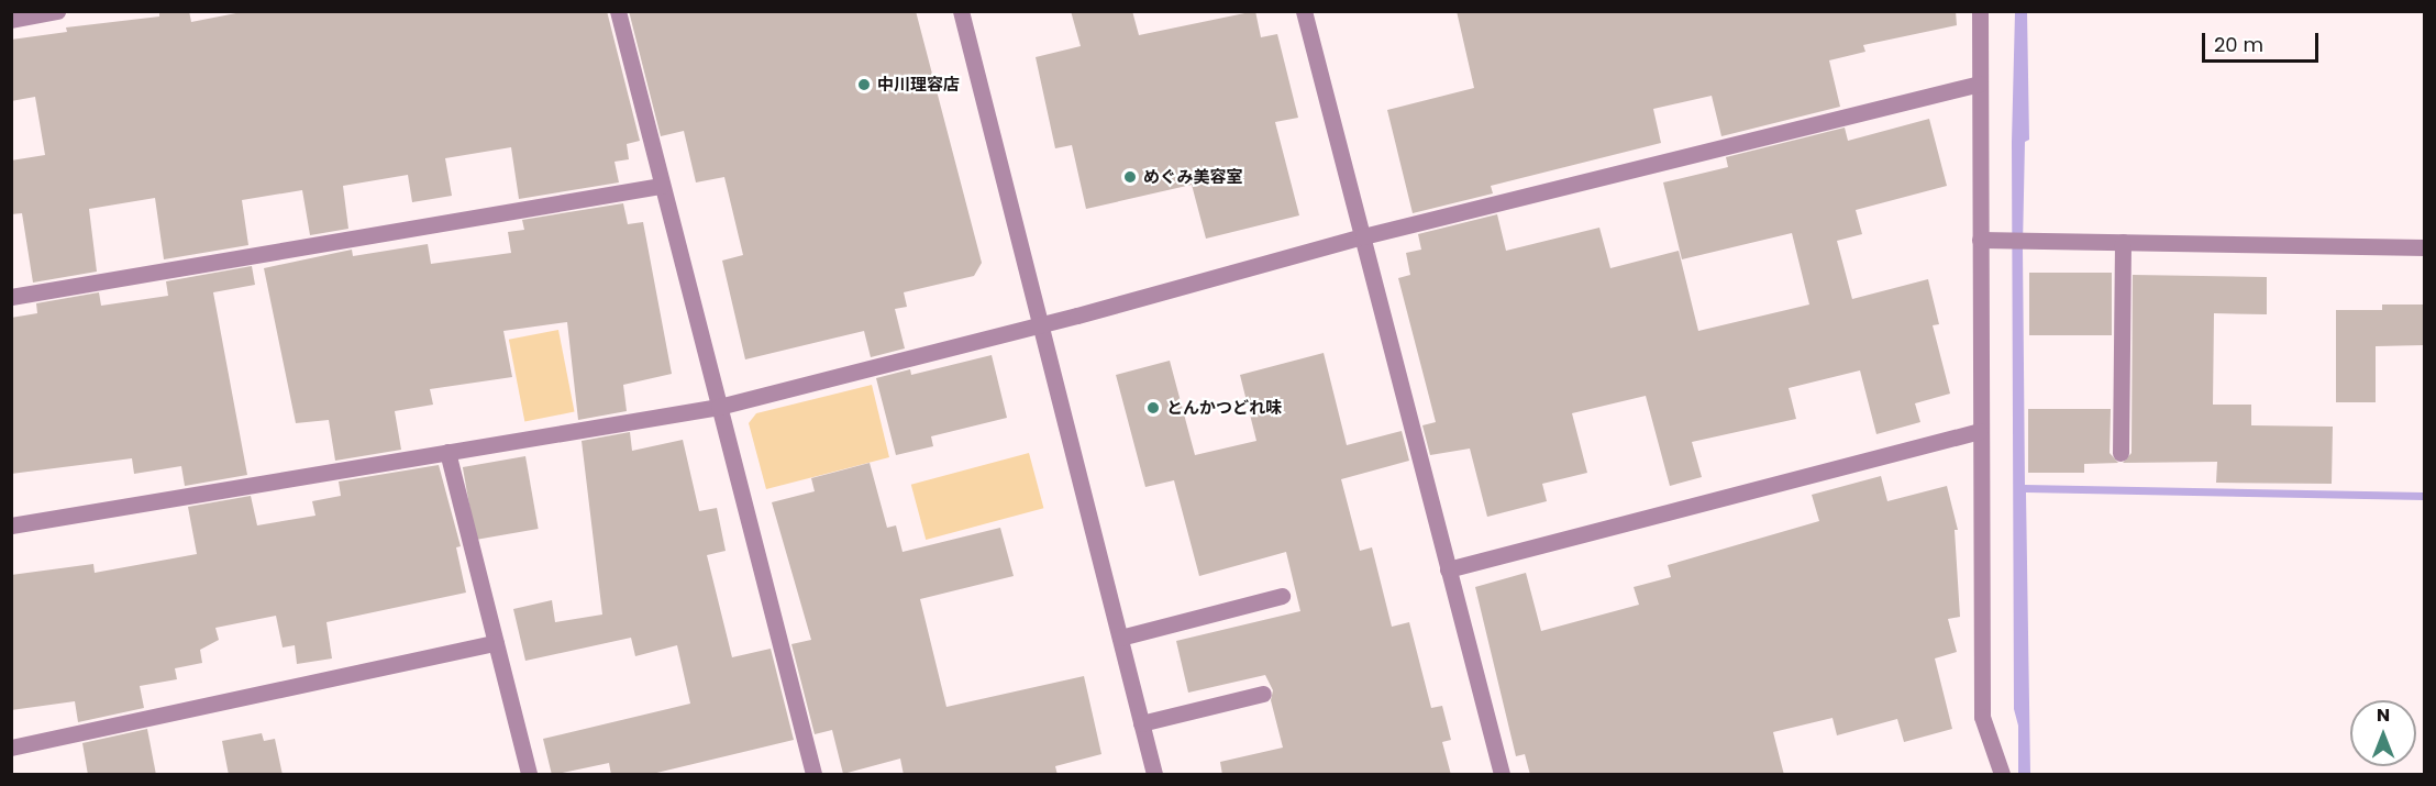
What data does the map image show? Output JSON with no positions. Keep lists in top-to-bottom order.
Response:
{
  "places": ["中川理容店", "めぐみ美容室", "とんかつどれ味"],
  "scale_bar": "20 m",
  "north": "top"
}
